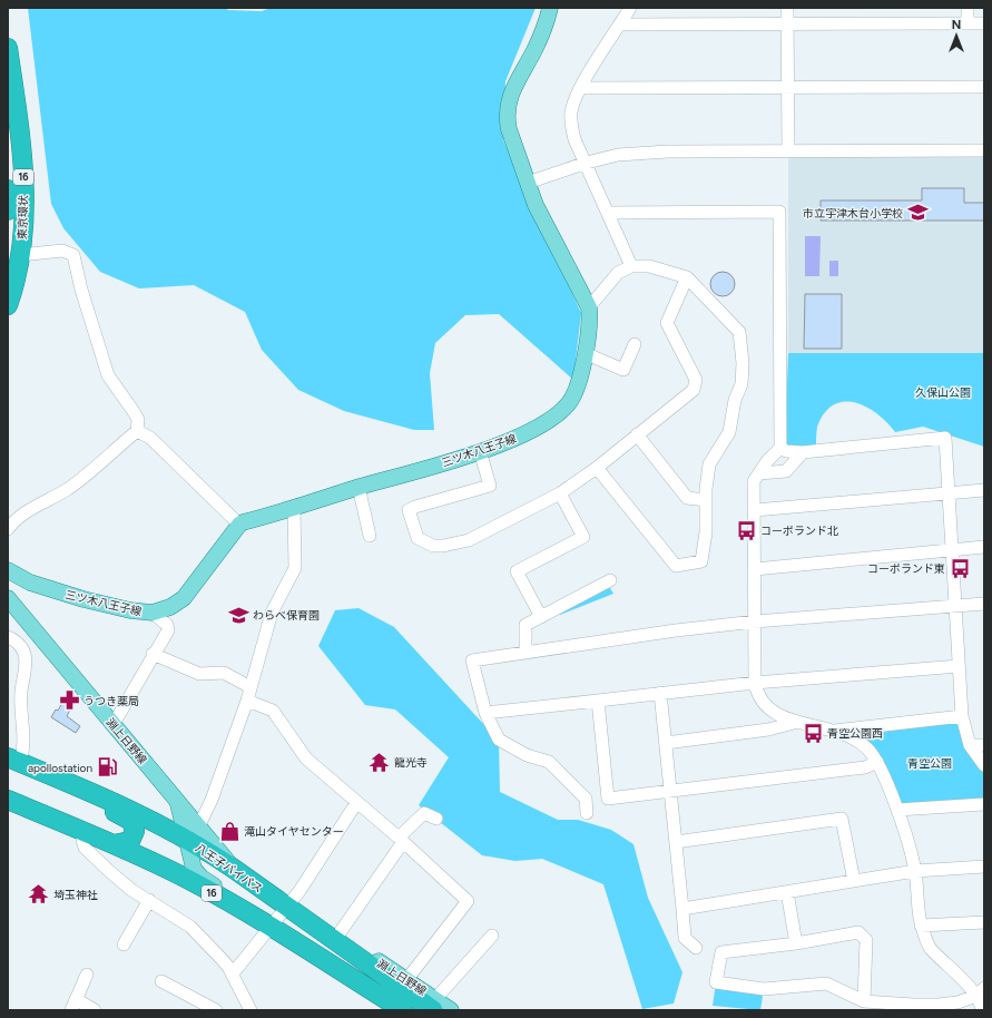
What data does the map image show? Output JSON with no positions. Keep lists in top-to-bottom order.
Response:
{
  "streets": {
    "highway": ["16", "東京環状", "八王子バイパス"],
    "main road": ["三ツ木八王子線", "淵上日野線"]
  },
  "crossings": [
    ["16", "淵上日野線"],
    ["淵上日野線", "八王子バイパス"]
  ],
  "parks": ["久保山公園", "青空公園"],
  "places": {
    "school or university": ["市立宇津木台小学校", "わらべ保育園"],
    "bus stop": ["コーポランド北", "コーポランド東", "青空公園西"],
    "pharmacy": ["うつき薬局"],
    "temple": ["龍光寺", "埼玉神社"],
    "fuel station": ["apollostation"],
    "shop": ["滝山タイヤセンター"]
  },
  "north": "top"
}
